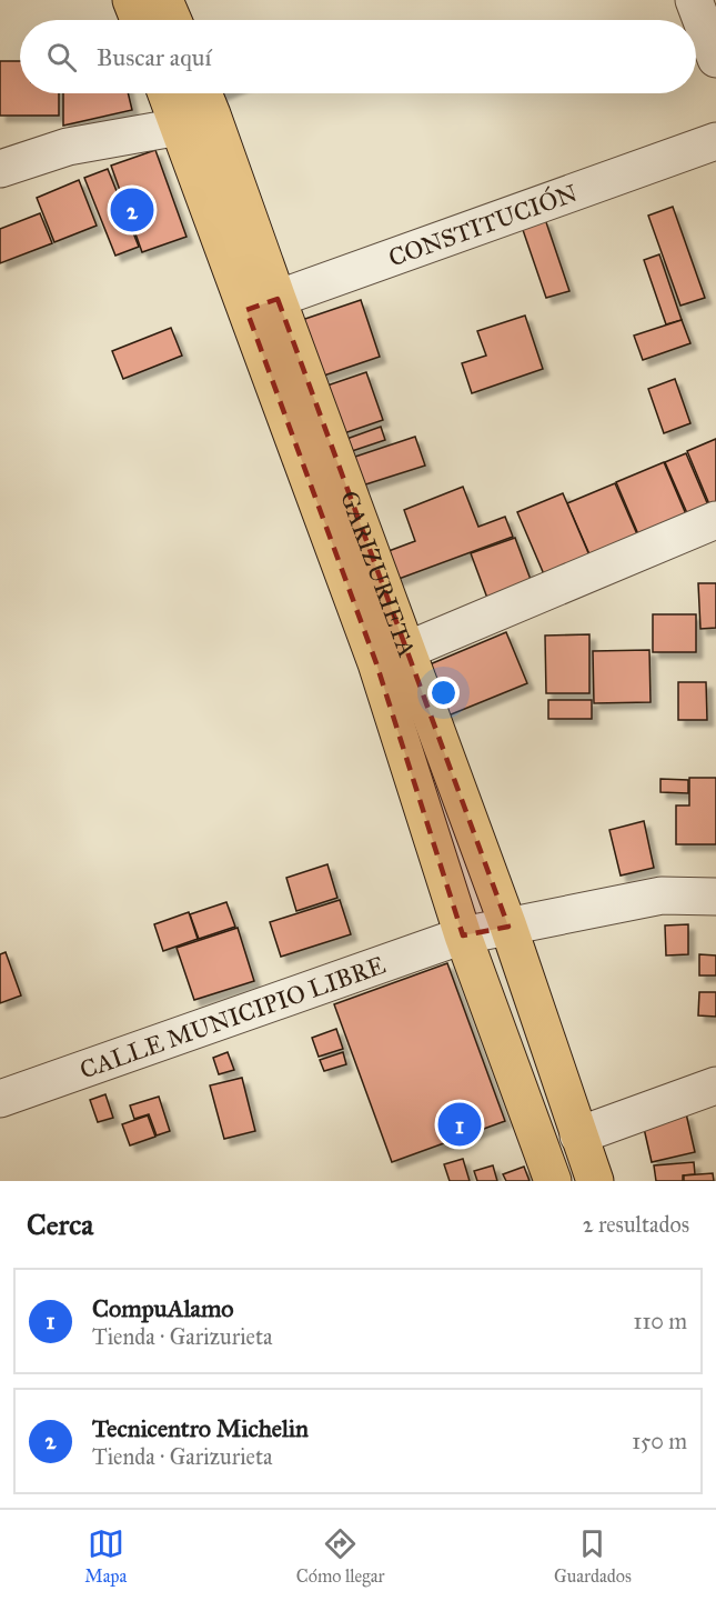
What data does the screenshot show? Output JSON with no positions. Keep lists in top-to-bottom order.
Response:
{
  "streets": {
    "main road": ["GARIZURIETA"],
    "street": ["CONSTITUCIÓN", "CALLE MUNICIPIO LIBRE"]
  },
  "crossings": [
    ["CONSTITUCIÓN", "GARIZURIETA"],
    ["GARIZURIETA", "CALLE MUNICIPIO LIBRE"]
  ],
  "page": {
    "search": "Buscar aquí",
    "pins": ["2", "1"],
    "heading": ["Cerca", "2 resultados"],
    "list": [
      {
        "mark": "1",
        "name": "CompuAlamo",
        "note": "Tienda · Garizurieta",
        "value": "110 m"
      },
      {
        "mark": "2",
        "name": "Tecnicentro Michelin",
        "note": "Tienda · Garizurieta",
        "value": "150 m"
      }
    ],
    "nav": ["Mapa", "Cómo llegar", "Guardados"]
  }
}
